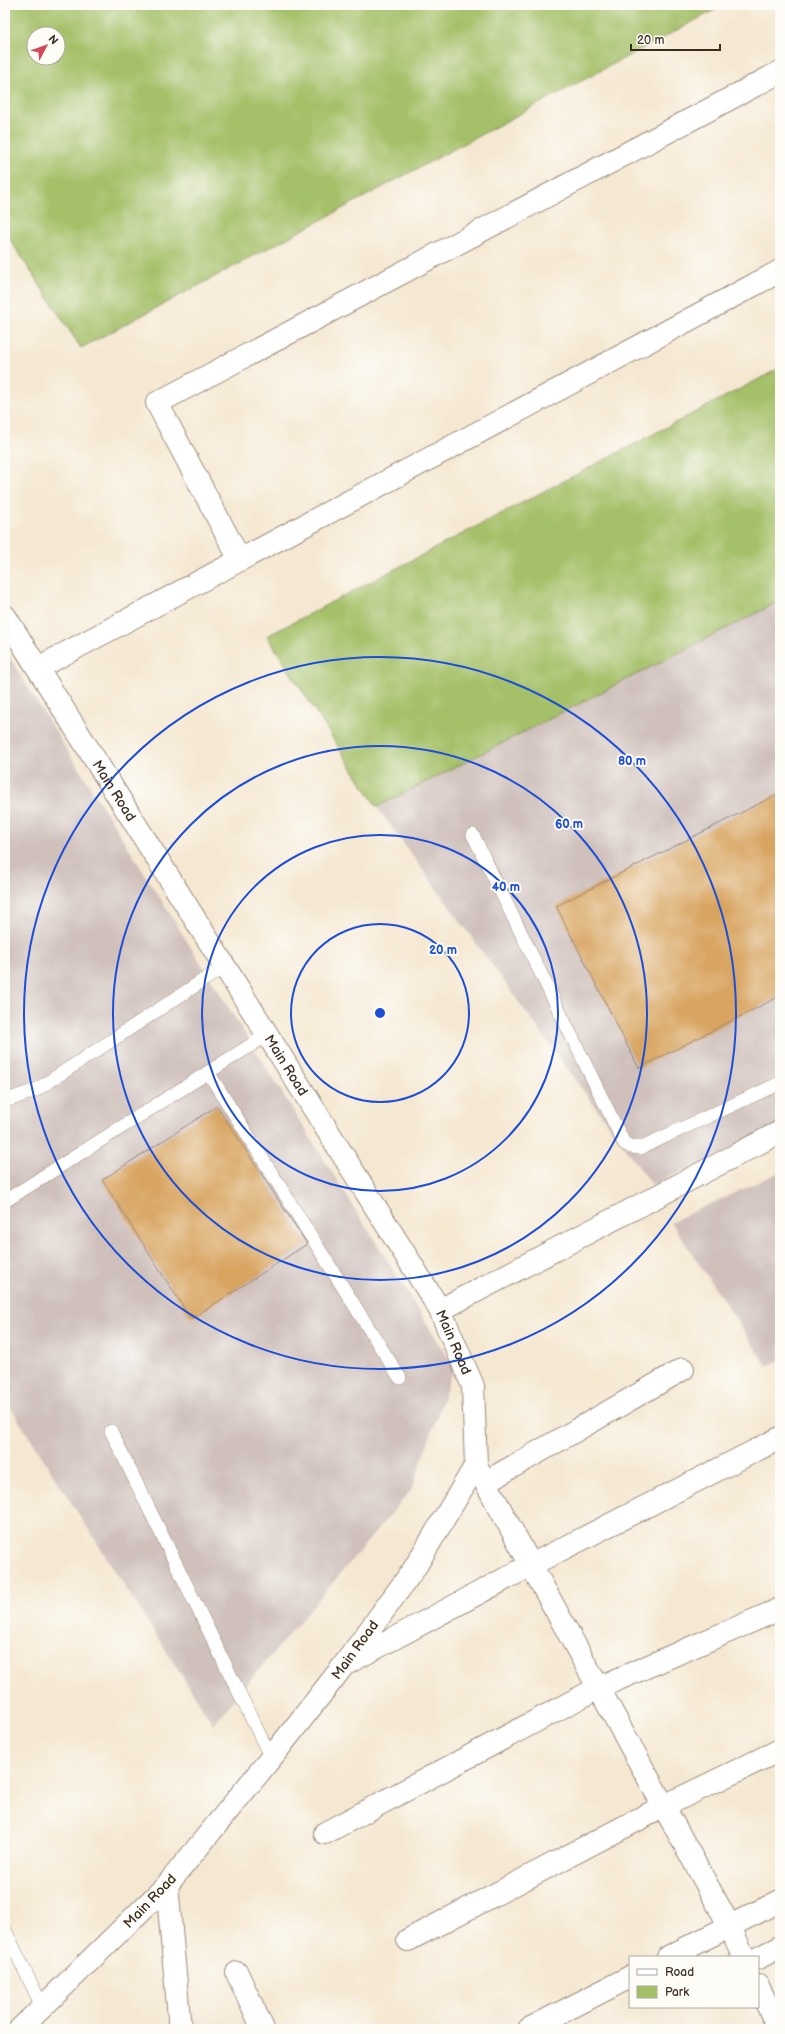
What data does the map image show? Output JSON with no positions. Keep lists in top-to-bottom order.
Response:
{
  "streets": {
    "street": ["Main Road"]
  },
  "legend": ["Road", "Park"],
  "scale_bar": "20 m",
  "north": "top right",
  "rings": [
    "80 m",
    "60 m",
    "40 m",
    "20 m"
  ]
}
